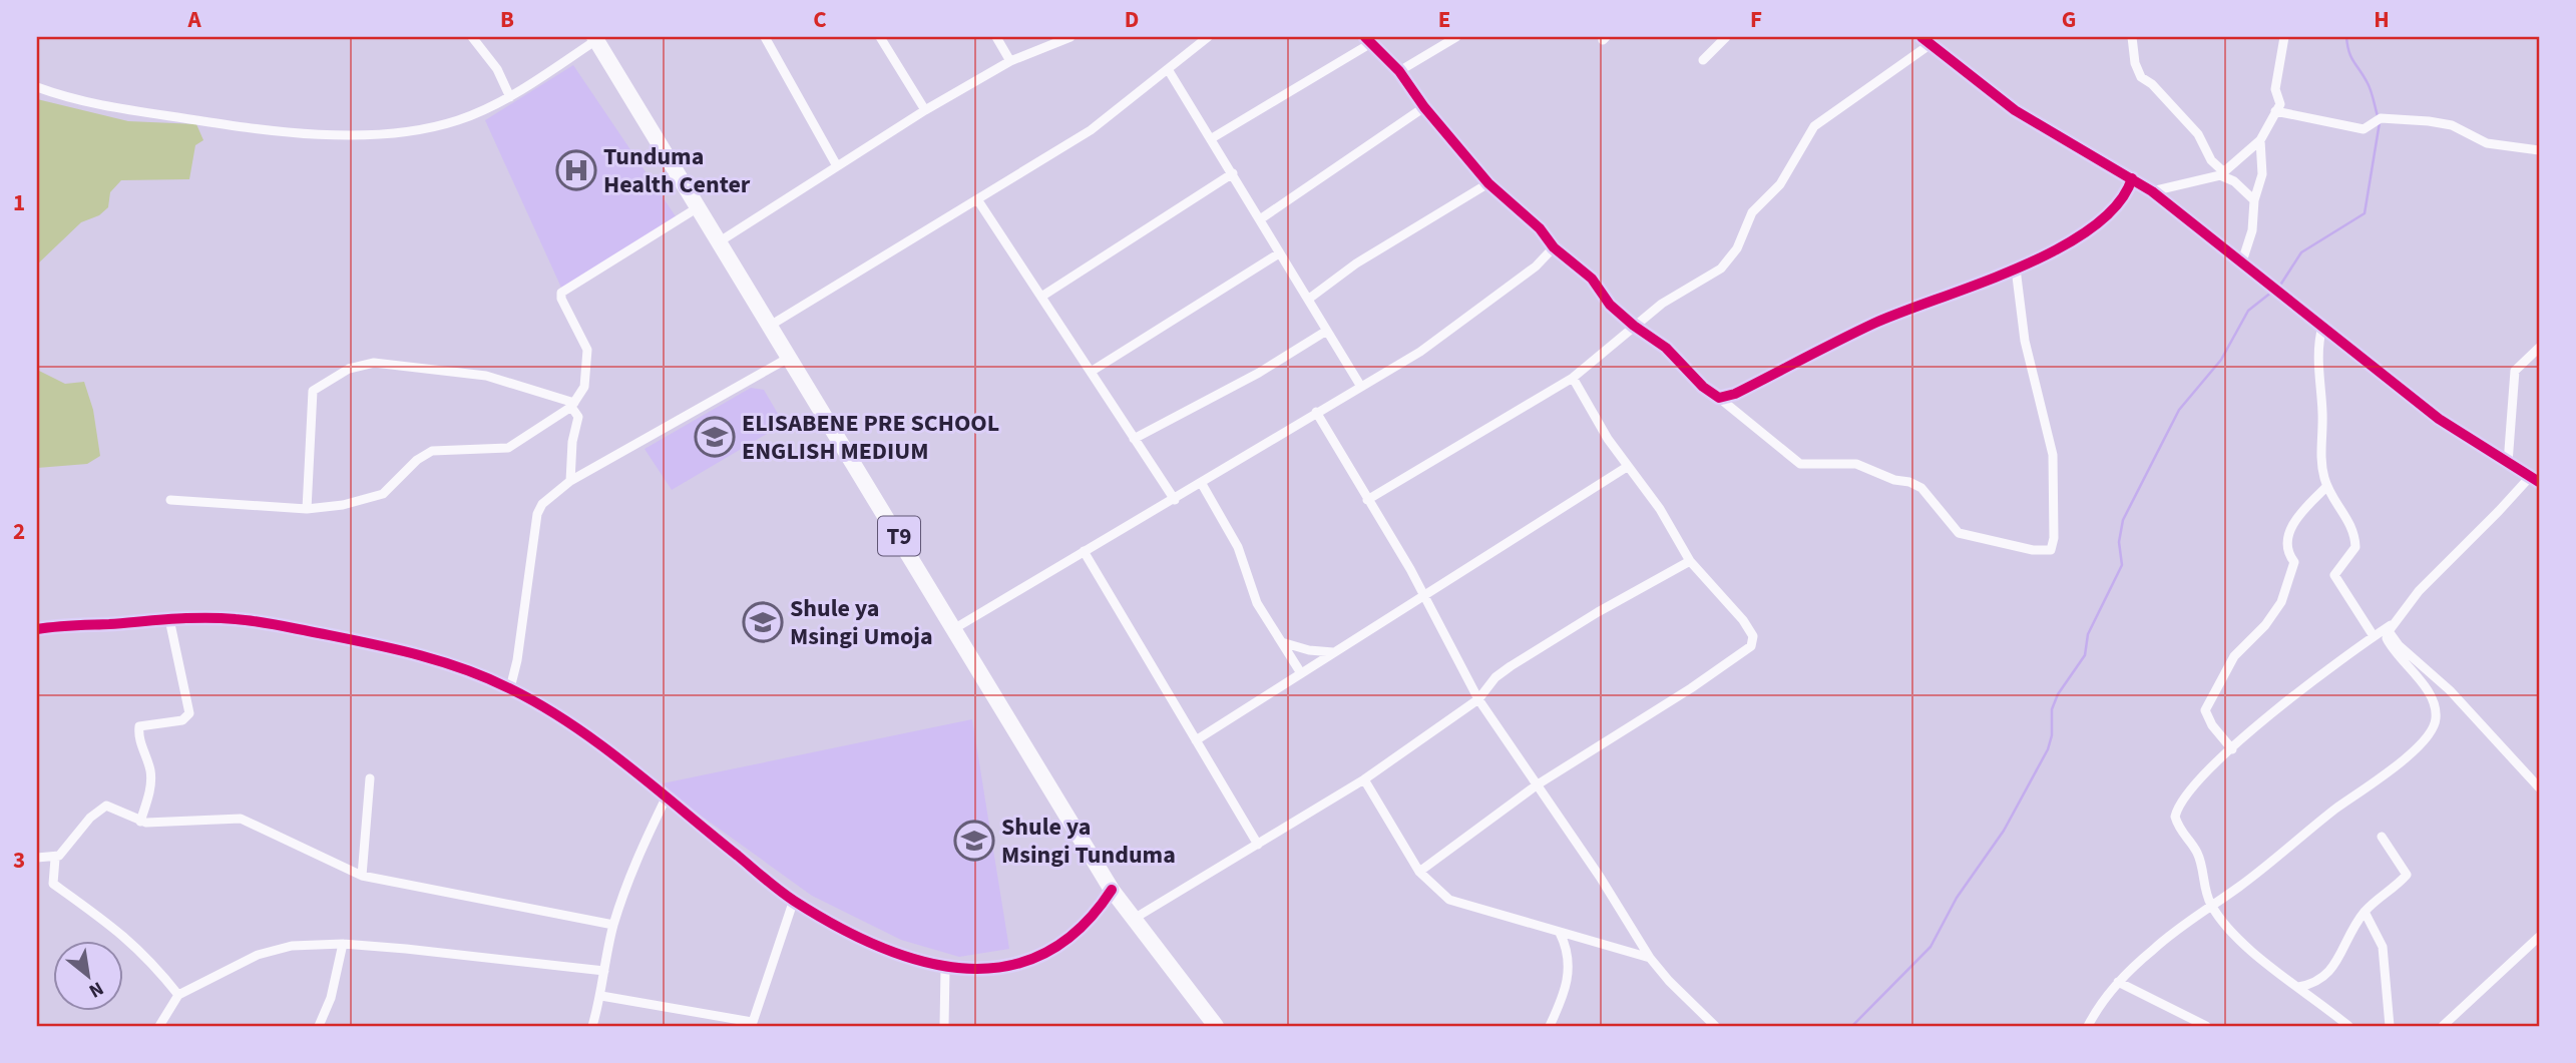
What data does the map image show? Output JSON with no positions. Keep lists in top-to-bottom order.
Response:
{
  "streets": {
    "highway": ["T9"]
  },
  "places": {
    "hospital": ["Tunduma Health Center"],
    "school or university": ["ELISABENE PRE SCHOOL ENGLISH MEDIUM", "Shule ya Msingi Umoja", "Shule ya Msingi Tunduma"]
  },
  "north": "bottom right",
  "grid": {
    "columns": [
      "A",
      "B",
      "C",
      "D",
      "E",
      "F",
      "G",
      "H"
    ],
    "rows": ["1", "2", "3"]
  }
}
